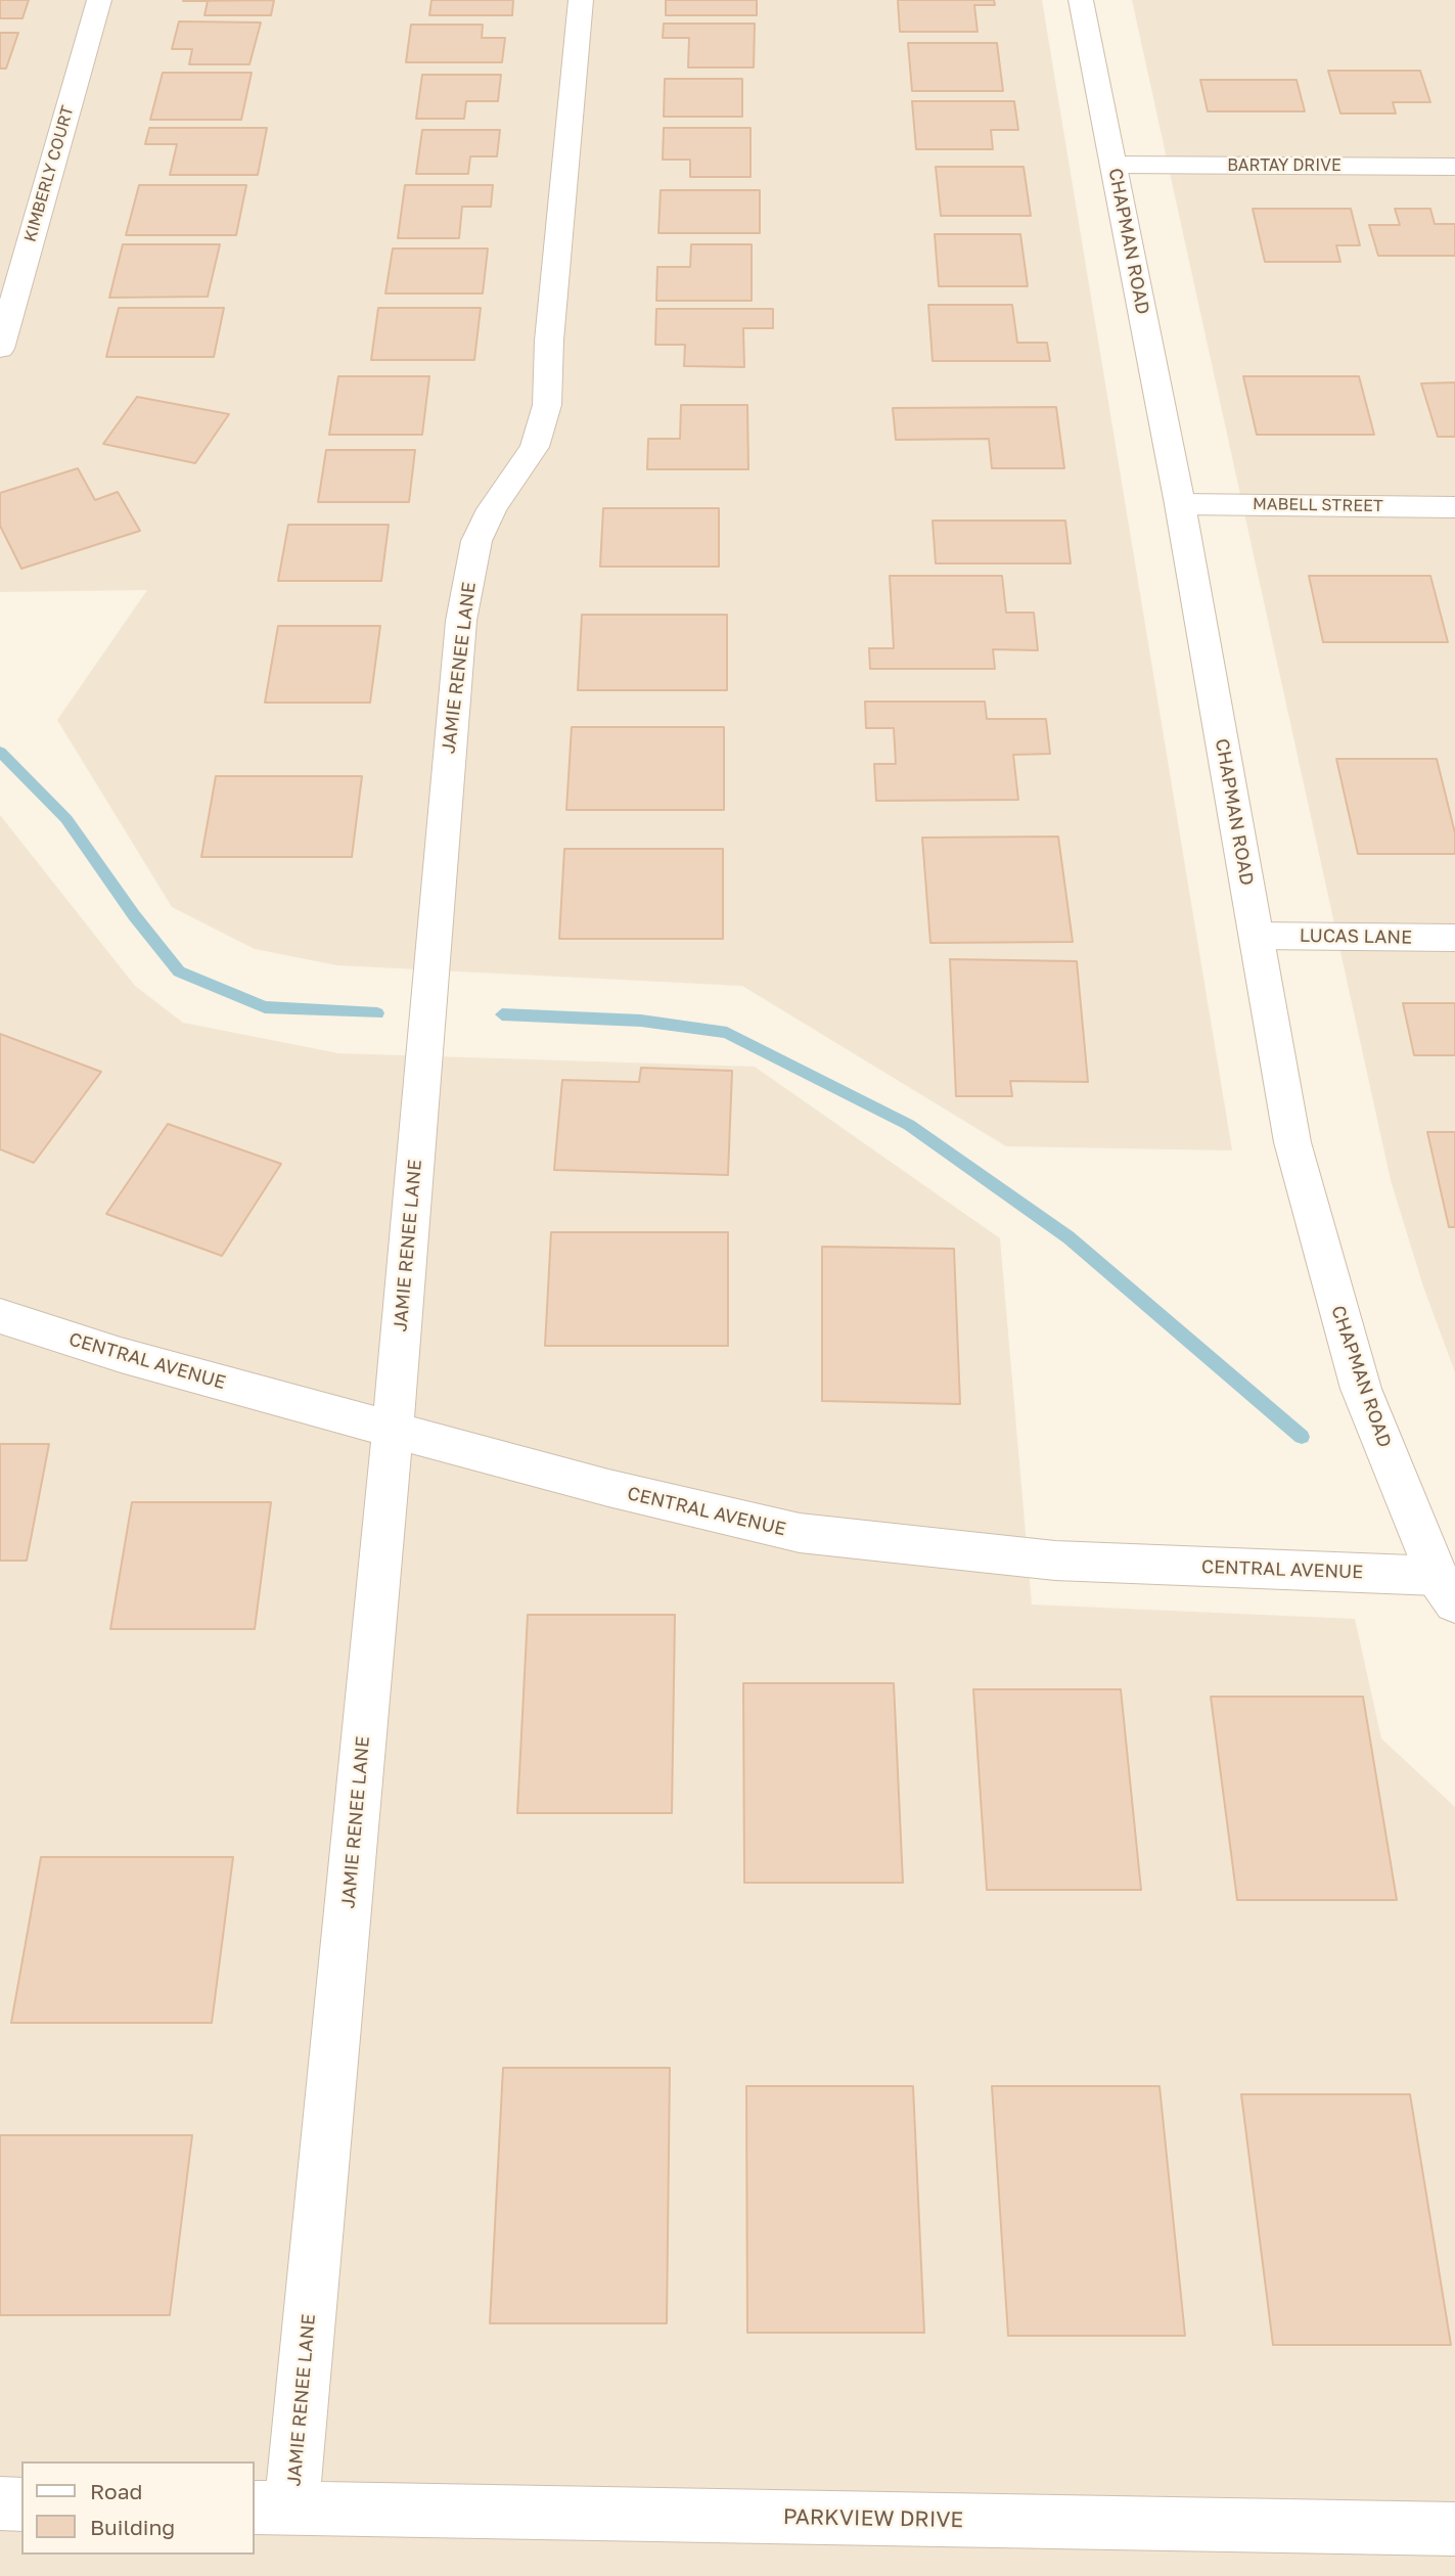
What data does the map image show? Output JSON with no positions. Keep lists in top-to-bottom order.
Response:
{
  "streets": {
    "street": [
      "BARTAY DRIVE",
      "KIMBERLY COURT",
      "CHAPMAN ROAD",
      "MABELL STREET",
      "JAMIE RENEE LANE",
      "LUCAS LANE",
      "CENTRAL AVENUE",
      "PARKVIEW DRIVE"
    ]
  },
  "crossings": [
    ["BARTAY DRIVE", "CHAPMAN ROAD"],
    ["CHAPMAN ROAD", "MABELL STREET"],
    ["CHAPMAN ROAD", "LUCAS LANE"],
    ["CHAPMAN ROAD", "CENTRAL AVENUE"],
    ["JAMIE RENEE LANE", "CENTRAL AVENUE"],
    ["JAMIE RENEE LANE", "PARKVIEW DRIVE"]
  ],
  "legend": ["Road", "Building"]
}
